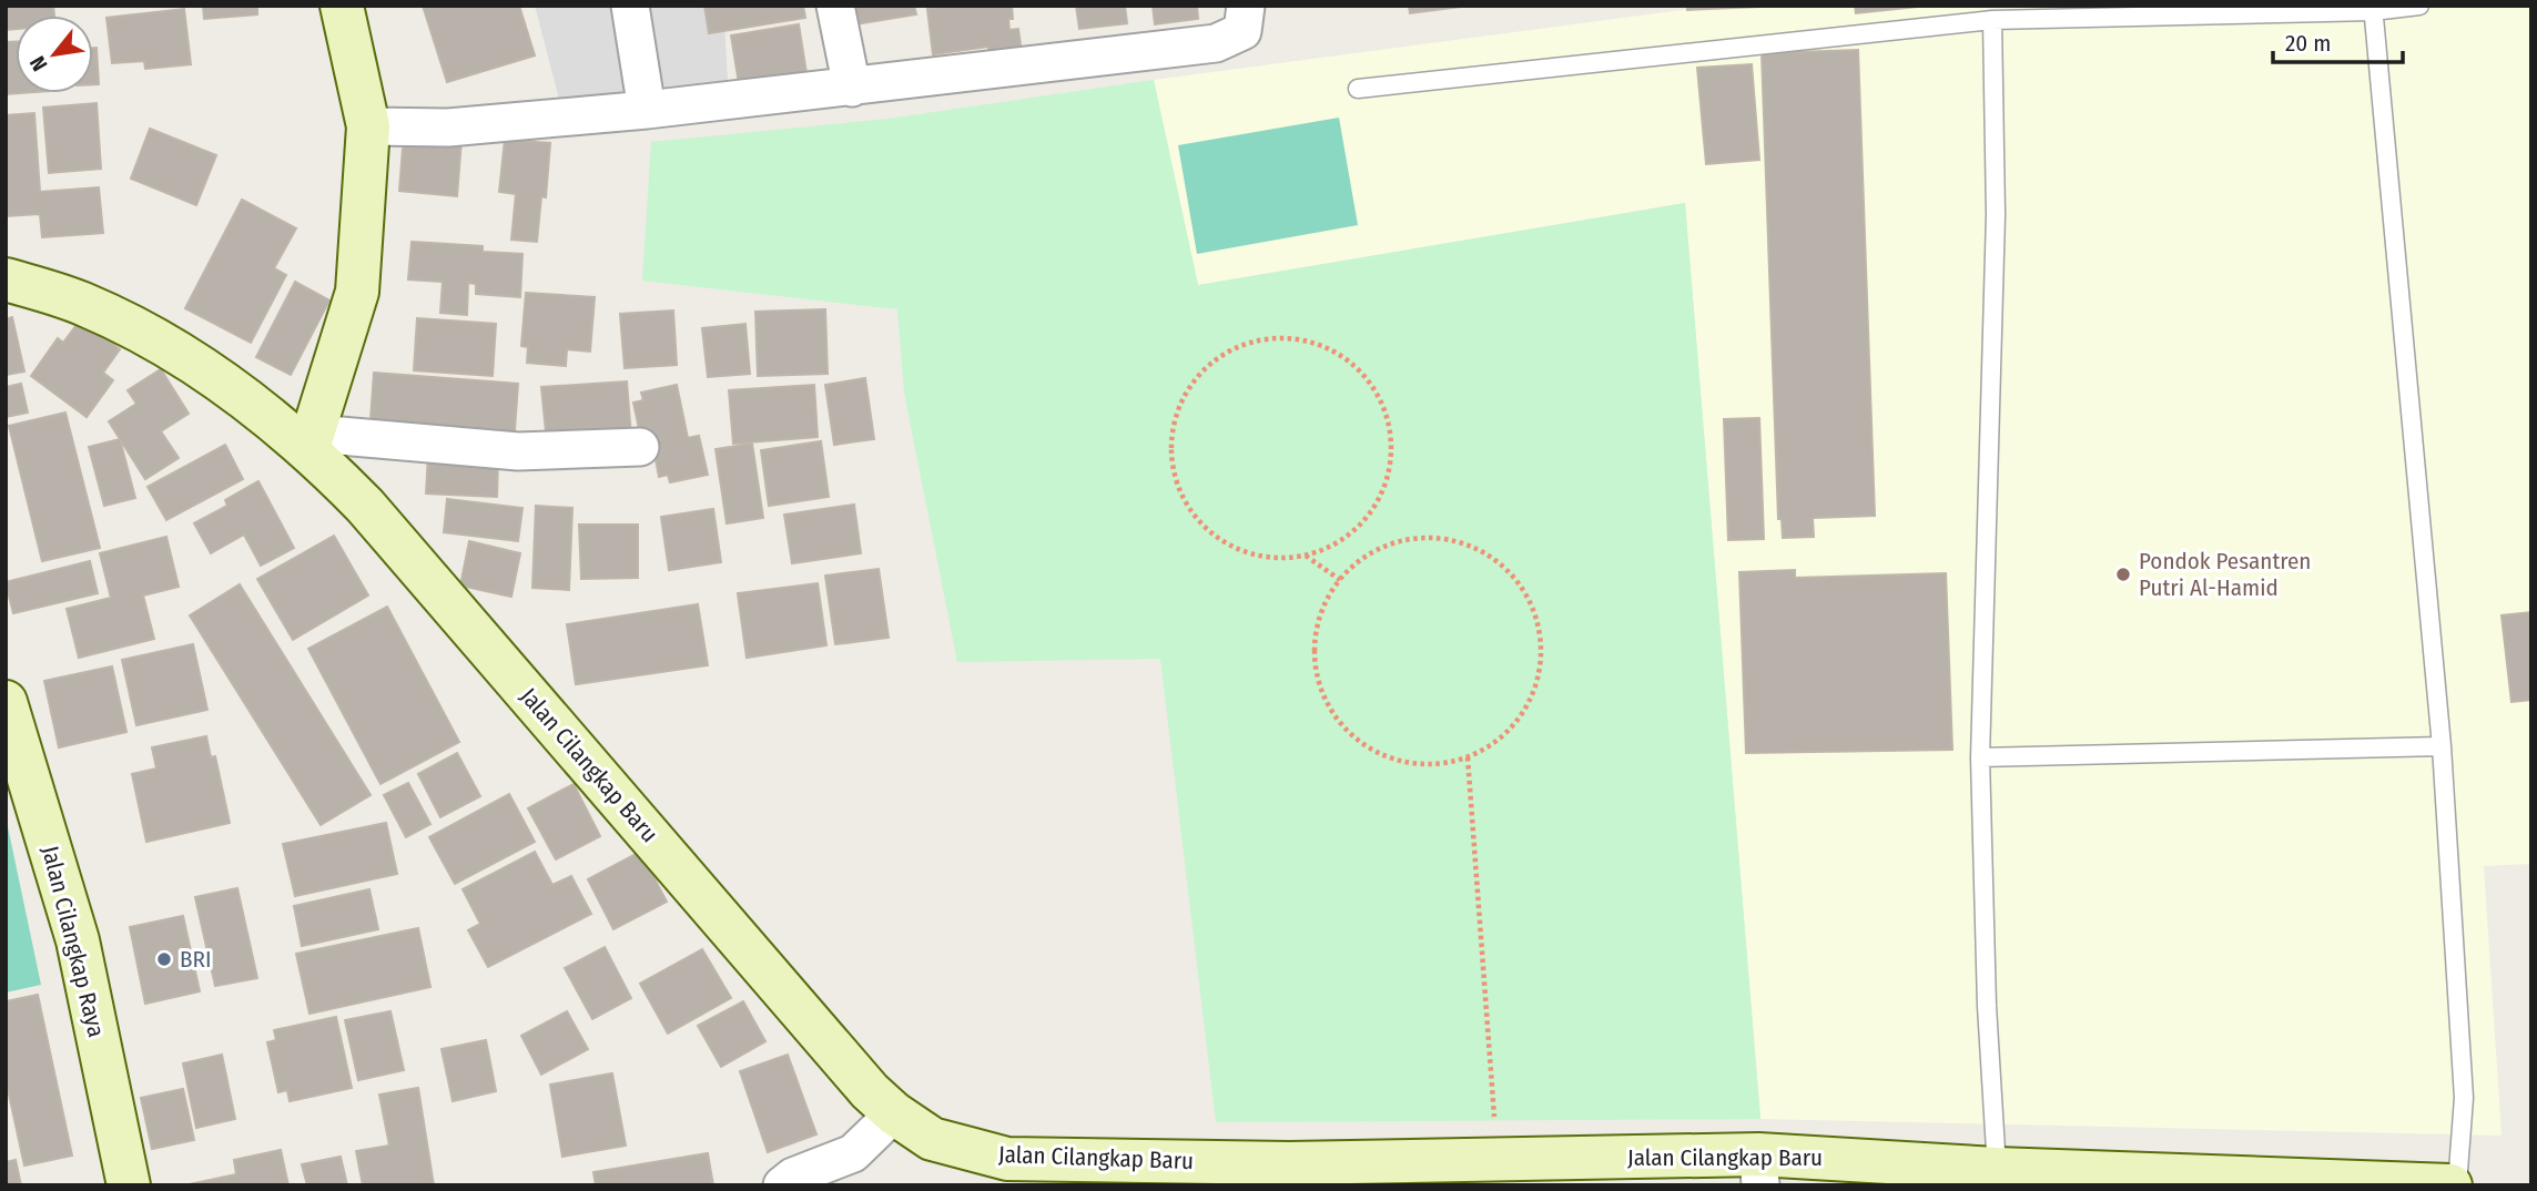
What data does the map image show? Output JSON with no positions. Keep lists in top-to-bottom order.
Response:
{
  "streets": {
    "street": ["Jalan Cilangkap Baru", "Jalan Cilangkap Raya"]
  },
  "places": ["Pondok Pesantren Putri Al-Hamid", "BRI"],
  "scale_bar": "20 m",
  "north": "bottom left"
}
